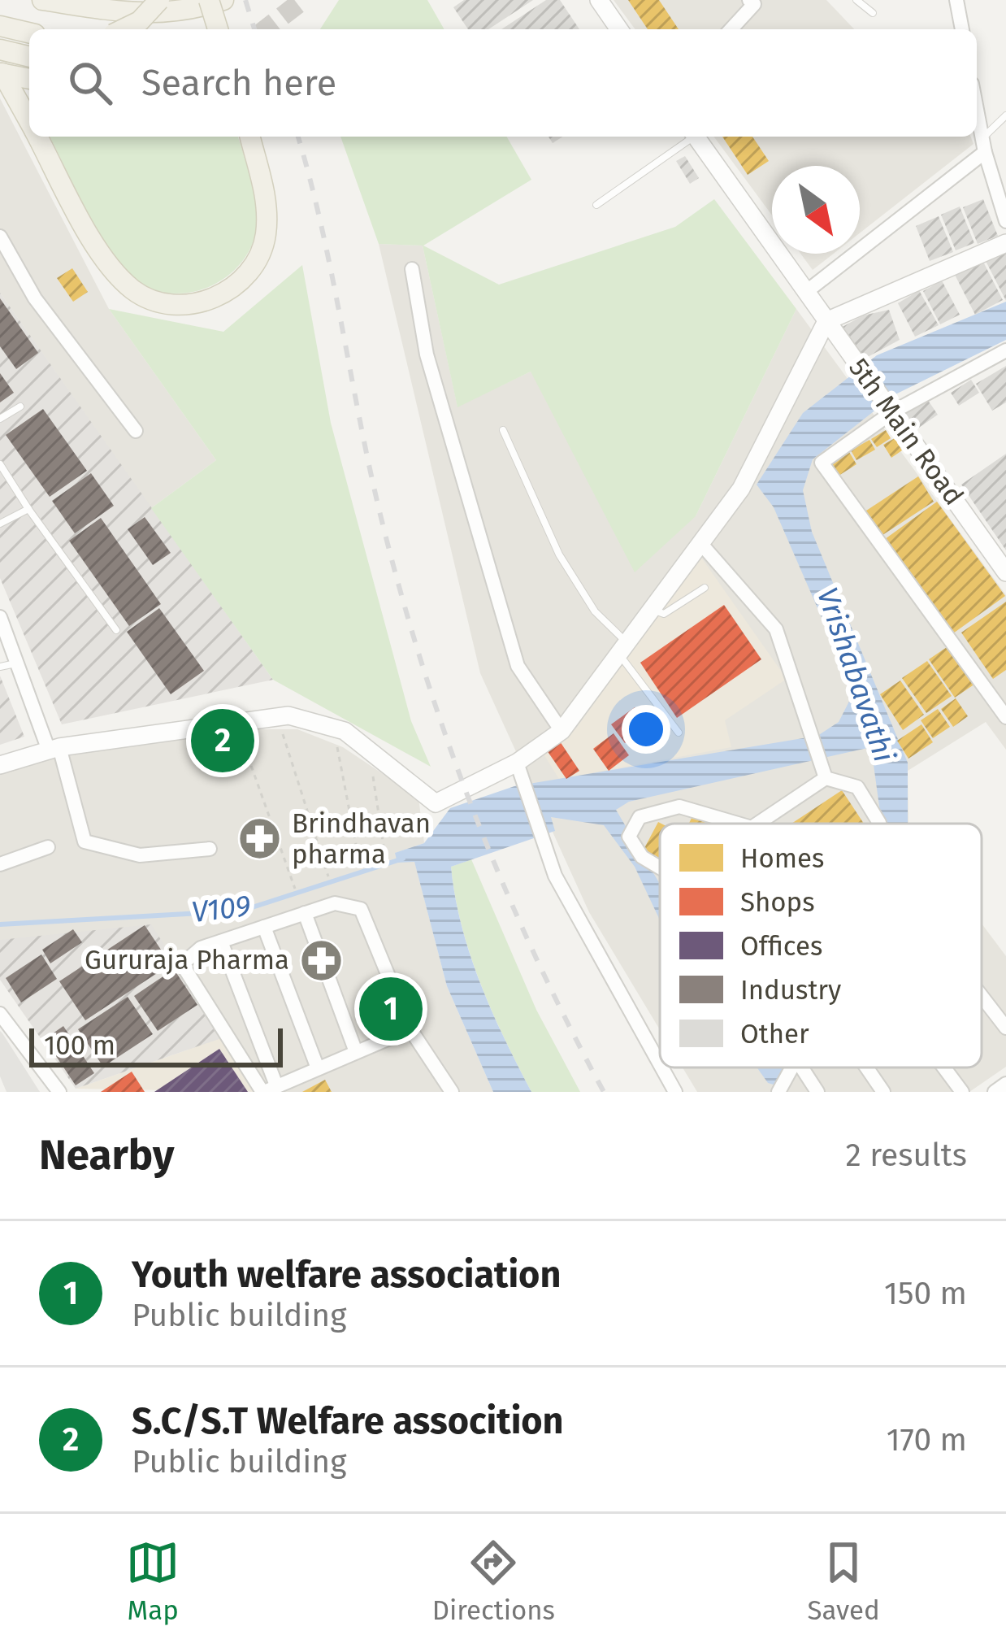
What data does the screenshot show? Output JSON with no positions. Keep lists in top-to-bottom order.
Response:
{
  "streets": {
    "street": ["5th Main Road"]
  },
  "water": ["Vrishabavathi", "V109"],
  "places": {
    "pharmacy": ["Brindhavan pharma", "Gururaja Pharma"]
  },
  "legend": [
    "Homes",
    "Shops",
    "Offices",
    "Industry",
    "Other"
  ],
  "scale_bar": "100 m",
  "north": "bottom right",
  "page": {
    "search": "Search here",
    "pins": ["2", "1"],
    "scale": "100 m",
    "heading": ["Nearby", "2 results"],
    "list": [
      {
        "mark": "1",
        "name": "Youth welfare association",
        "note": "Public building",
        "value": "150 m"
      },
      {
        "mark": "2",
        "name": "S.C/S.T Welfare assocition",
        "note": "Public building",
        "value": "170 m"
      }
    ],
    "nav": ["Map", "Directions", "Saved"]
  }
}
